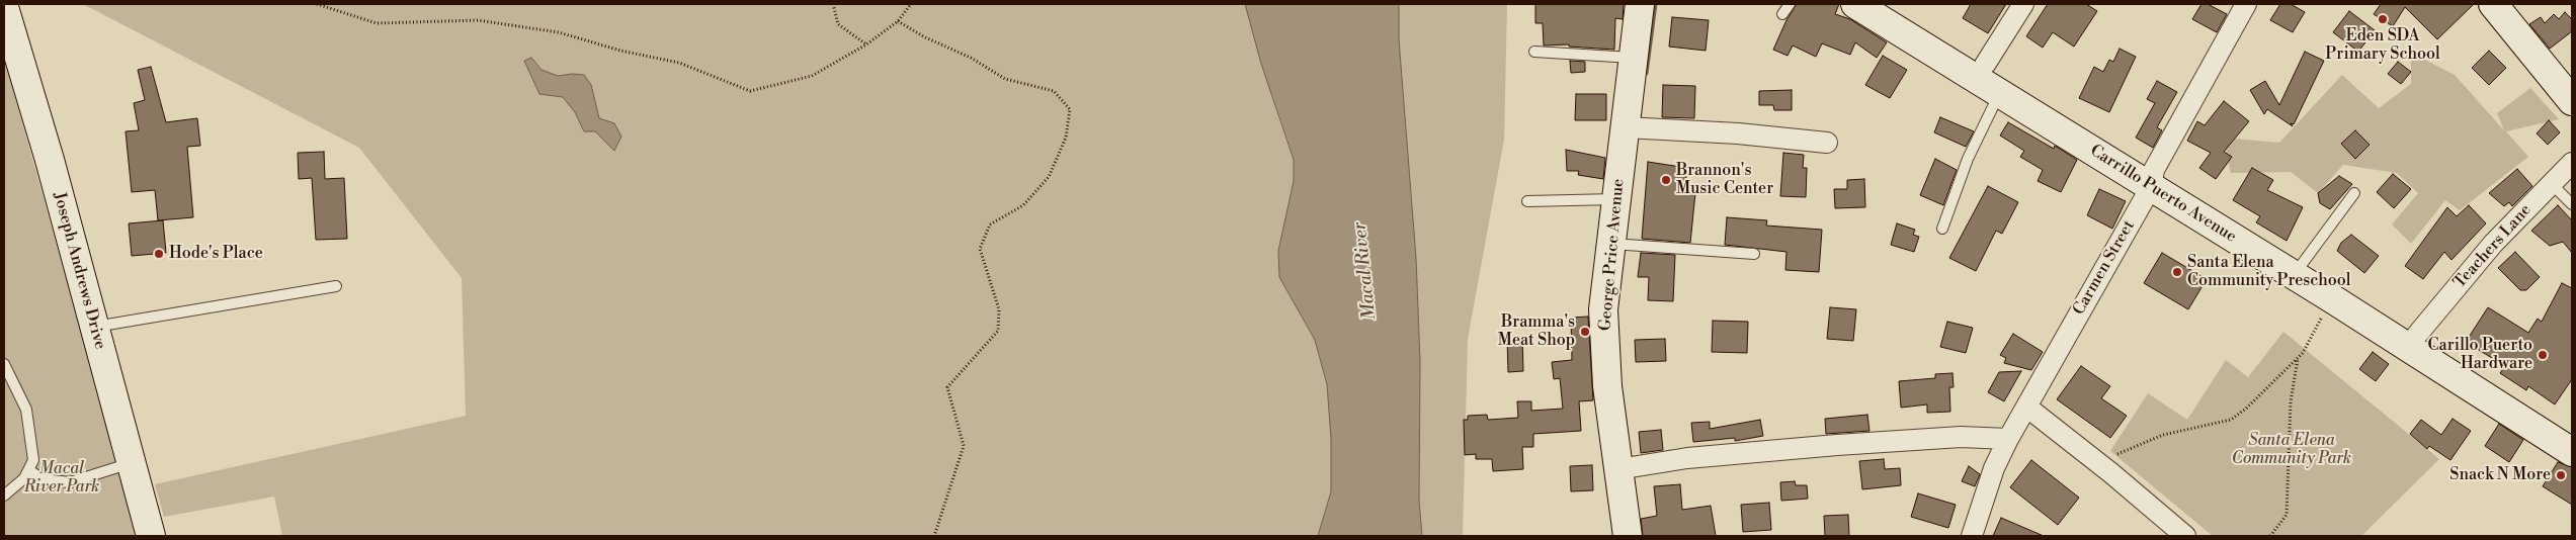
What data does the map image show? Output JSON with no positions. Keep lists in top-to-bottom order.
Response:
{
  "streets": {
    "main road": ["Carrillo Puerto Avenue", "George Price Avenue", "Joseph Andrews Drive"],
    "street": ["Teachers Lane", "Carmen Street"]
  },
  "crossings": [
    ["Carrillo Puerto Avenue", "Teachers Lane"],
    ["Carrillo Puerto Avenue", "Carmen Street"]
  ],
  "water": ["Macal River"],
  "parks": ["Santa Elena Community Park", "Macal River Park"],
  "places": [
    "Eden SDA Primary School",
    "Brannon's Music Center",
    "Hode's Place",
    "Santa Elena Community Preschool",
    "Bramma's Meat Shop",
    "Carillo Puerto Hardware",
    "Snack N More"
  ]
}
